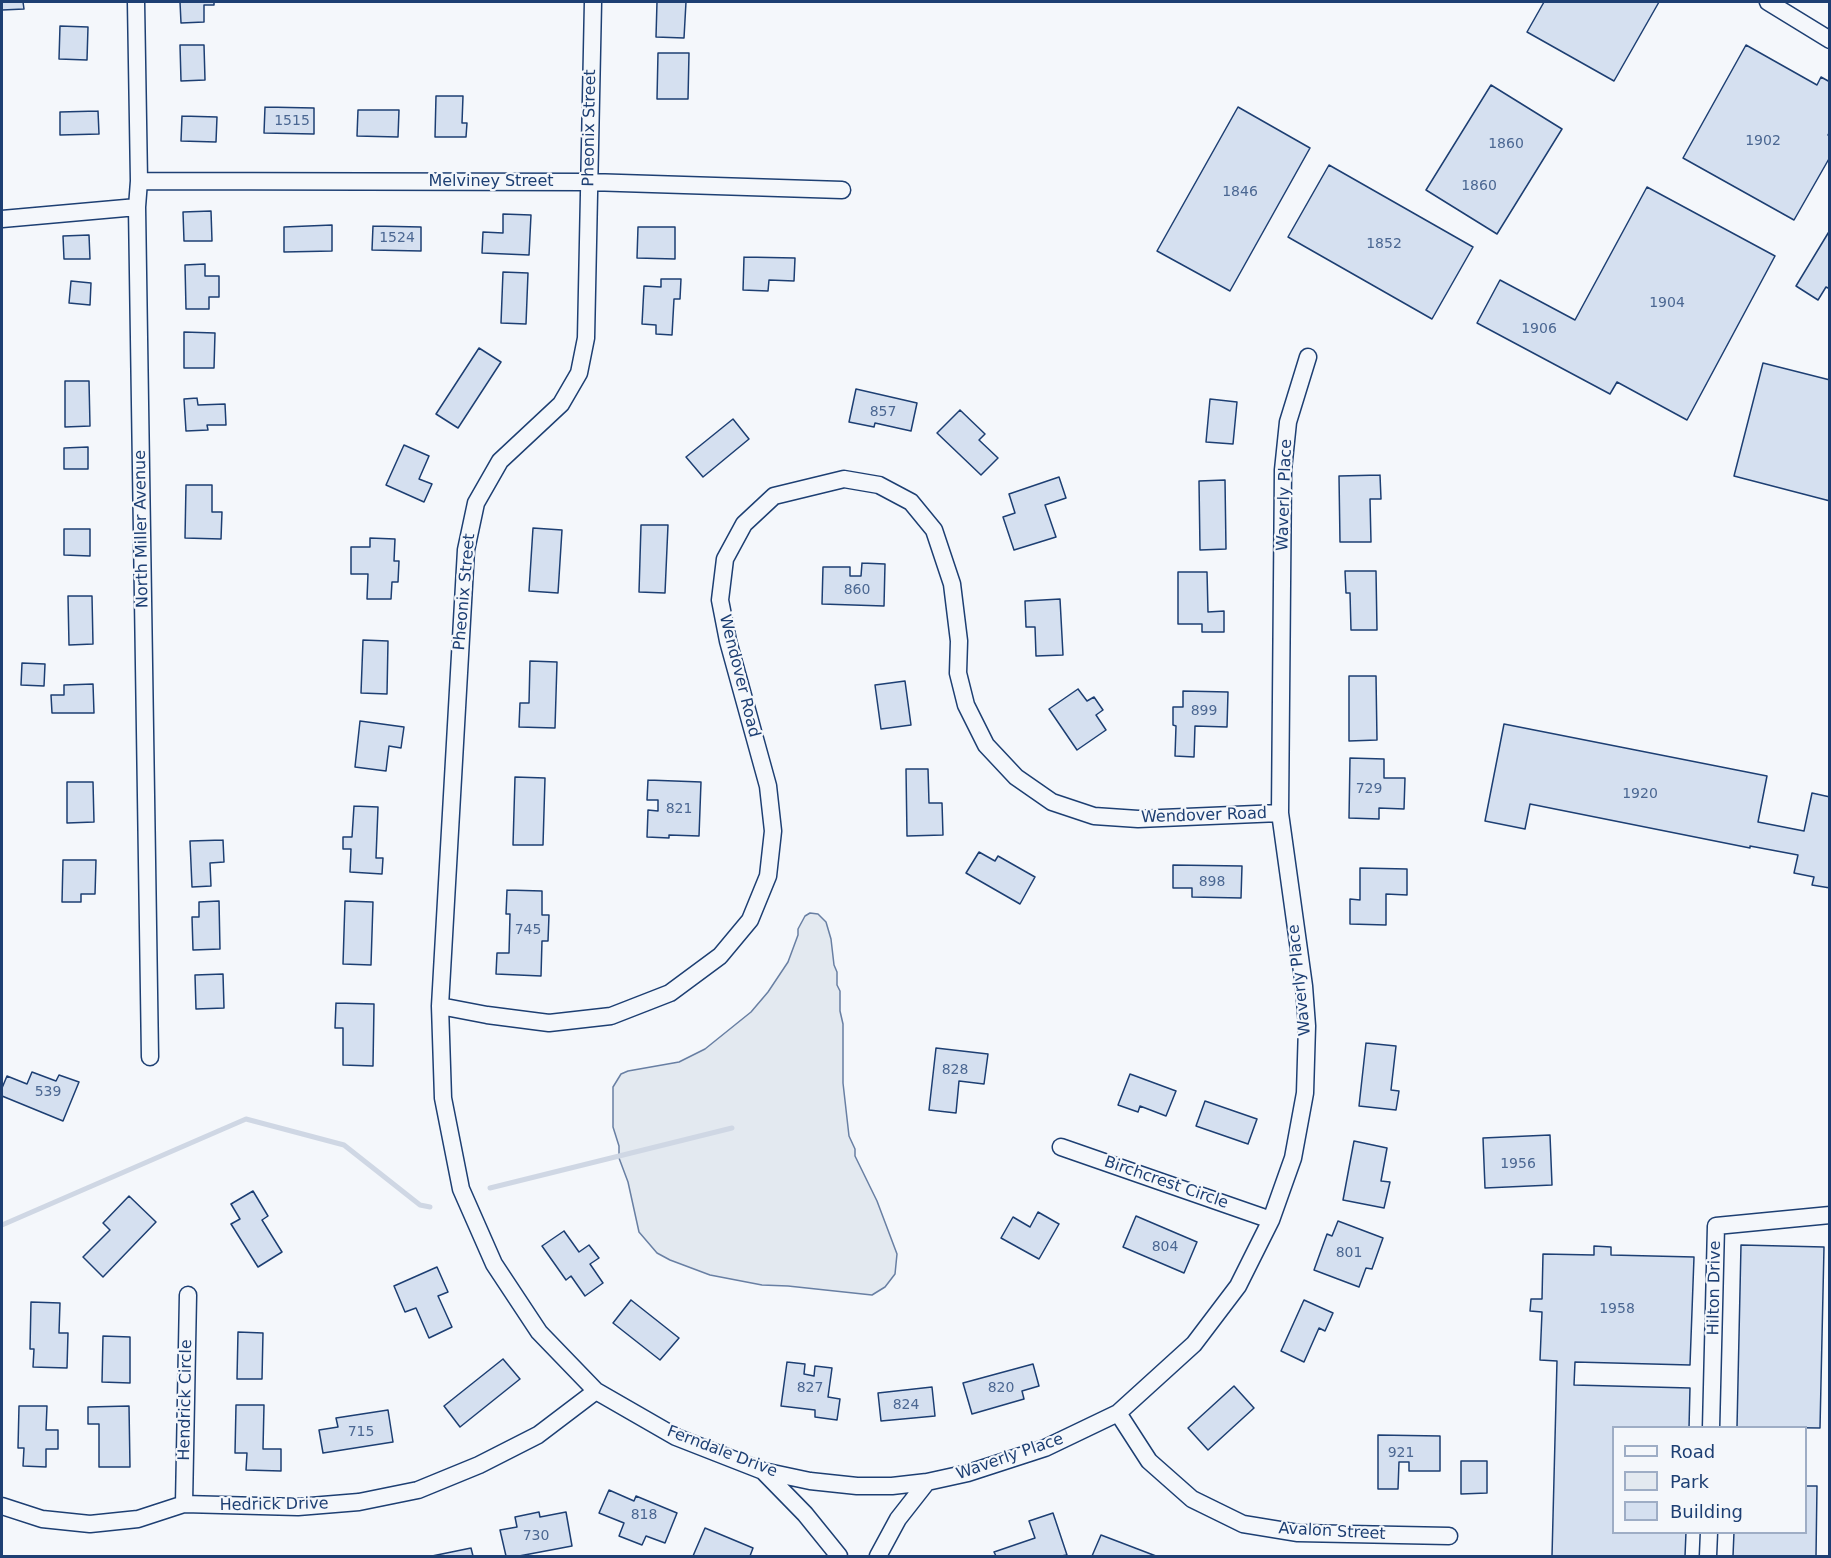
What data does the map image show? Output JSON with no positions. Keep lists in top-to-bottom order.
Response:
{
  "streets": {
    "street": [
      "Pheonix Street",
      "Melviney Street",
      "Waverly Place",
      "North Miller Avenue",
      "Wendover Road",
      "Birchcrest Circle",
      "Hilton Drive",
      "Hendrick Circle",
      "Ferndale Drive",
      "Hedrick Drive",
      "Avalon Street"
    ]
  },
  "crossings": [
    ["Pheonix Street", "Melviney Street"],
    ["Pheonix Street", "Wendover Road"],
    ["Pheonix Street", "Ferndale Drive"],
    ["Melviney Street", "North Miller Avenue"],
    ["Waverly Place", "Wendover Road"],
    ["Waverly Place", "Birchcrest Circle"],
    ["Waverly Place", "Ferndale Drive"],
    ["Waverly Place", "Avalon Street"],
    ["Wendover Road", "Ferndale Drive"],
    ["Hendrick Circle", "Hedrick Drive"],
    ["Ferndale Drive", "Hedrick Drive"]
  ],
  "house_numbers": [
    "1515",
    "1902",
    "1860",
    "1860",
    "1846",
    "1524",
    "1852",
    "1904",
    "1906",
    "857",
    "860",
    "899",
    "729",
    "1920",
    "821",
    "898",
    "745",
    "828",
    "539",
    "1956",
    "804",
    "801",
    "1958",
    "827",
    "820",
    "824",
    "715",
    "921",
    "818",
    "730"
  ],
  "legend": ["Road", "Park", "Building"]
}
